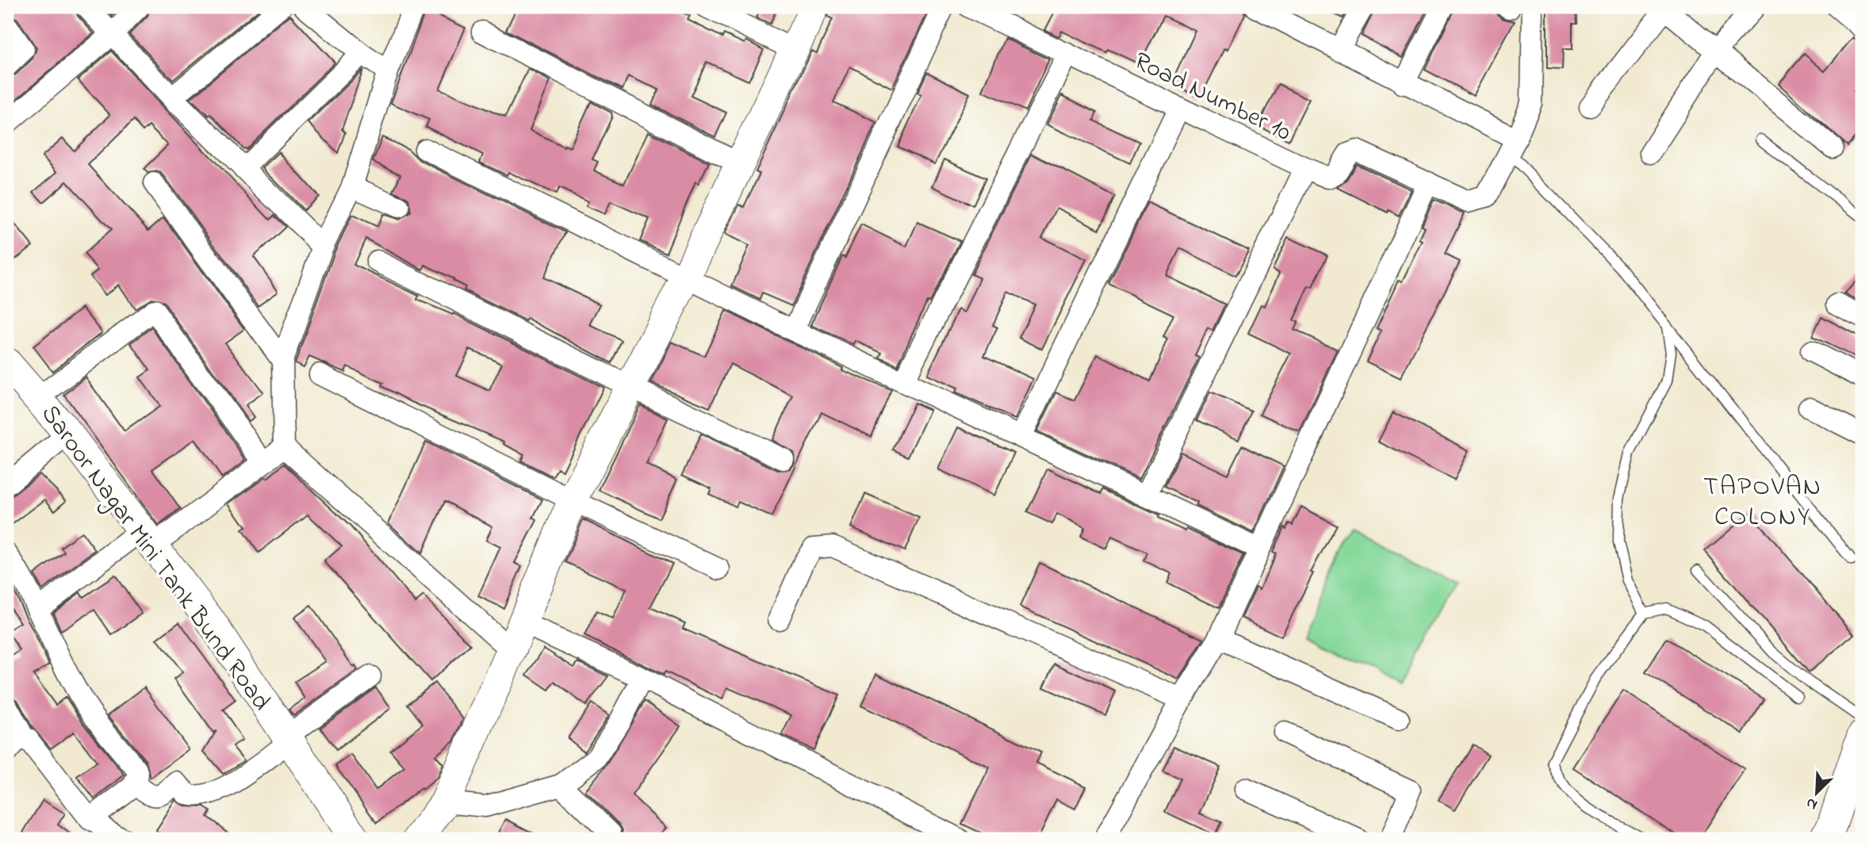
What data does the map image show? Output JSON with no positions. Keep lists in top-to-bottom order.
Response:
{
  "streets": {
    "street": ["Road Number 10", "Saroor Nagar Mini Tank Bund Road"]
  },
  "districts": ["TAPOVAN COLONY"],
  "north": "bottom left"
}
